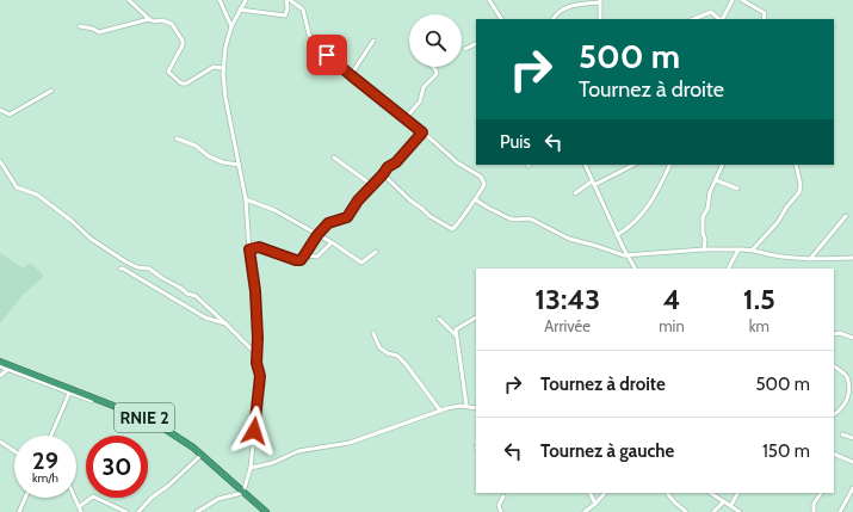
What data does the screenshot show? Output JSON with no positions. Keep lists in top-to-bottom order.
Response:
{
  "streets": {
    "highway": ["RNIE 2"]
  },
  "page": {
    "turn": ["500 m", "Tournez à droite"],
    "then": "Puis",
    "eta": [
      "13:43",
      "Arrivée",
      "4",
      "min",
      "1.5",
      "km"
    ],
    "list": [
      {
        "name": "Tournez à droite",
        "value": "500 m"
      },
      {
        "name": "Tournez à gauche",
        "value": "150 m"
      }
    ],
    "speed": "29 km/h",
    "limit": "30"
  }
}
